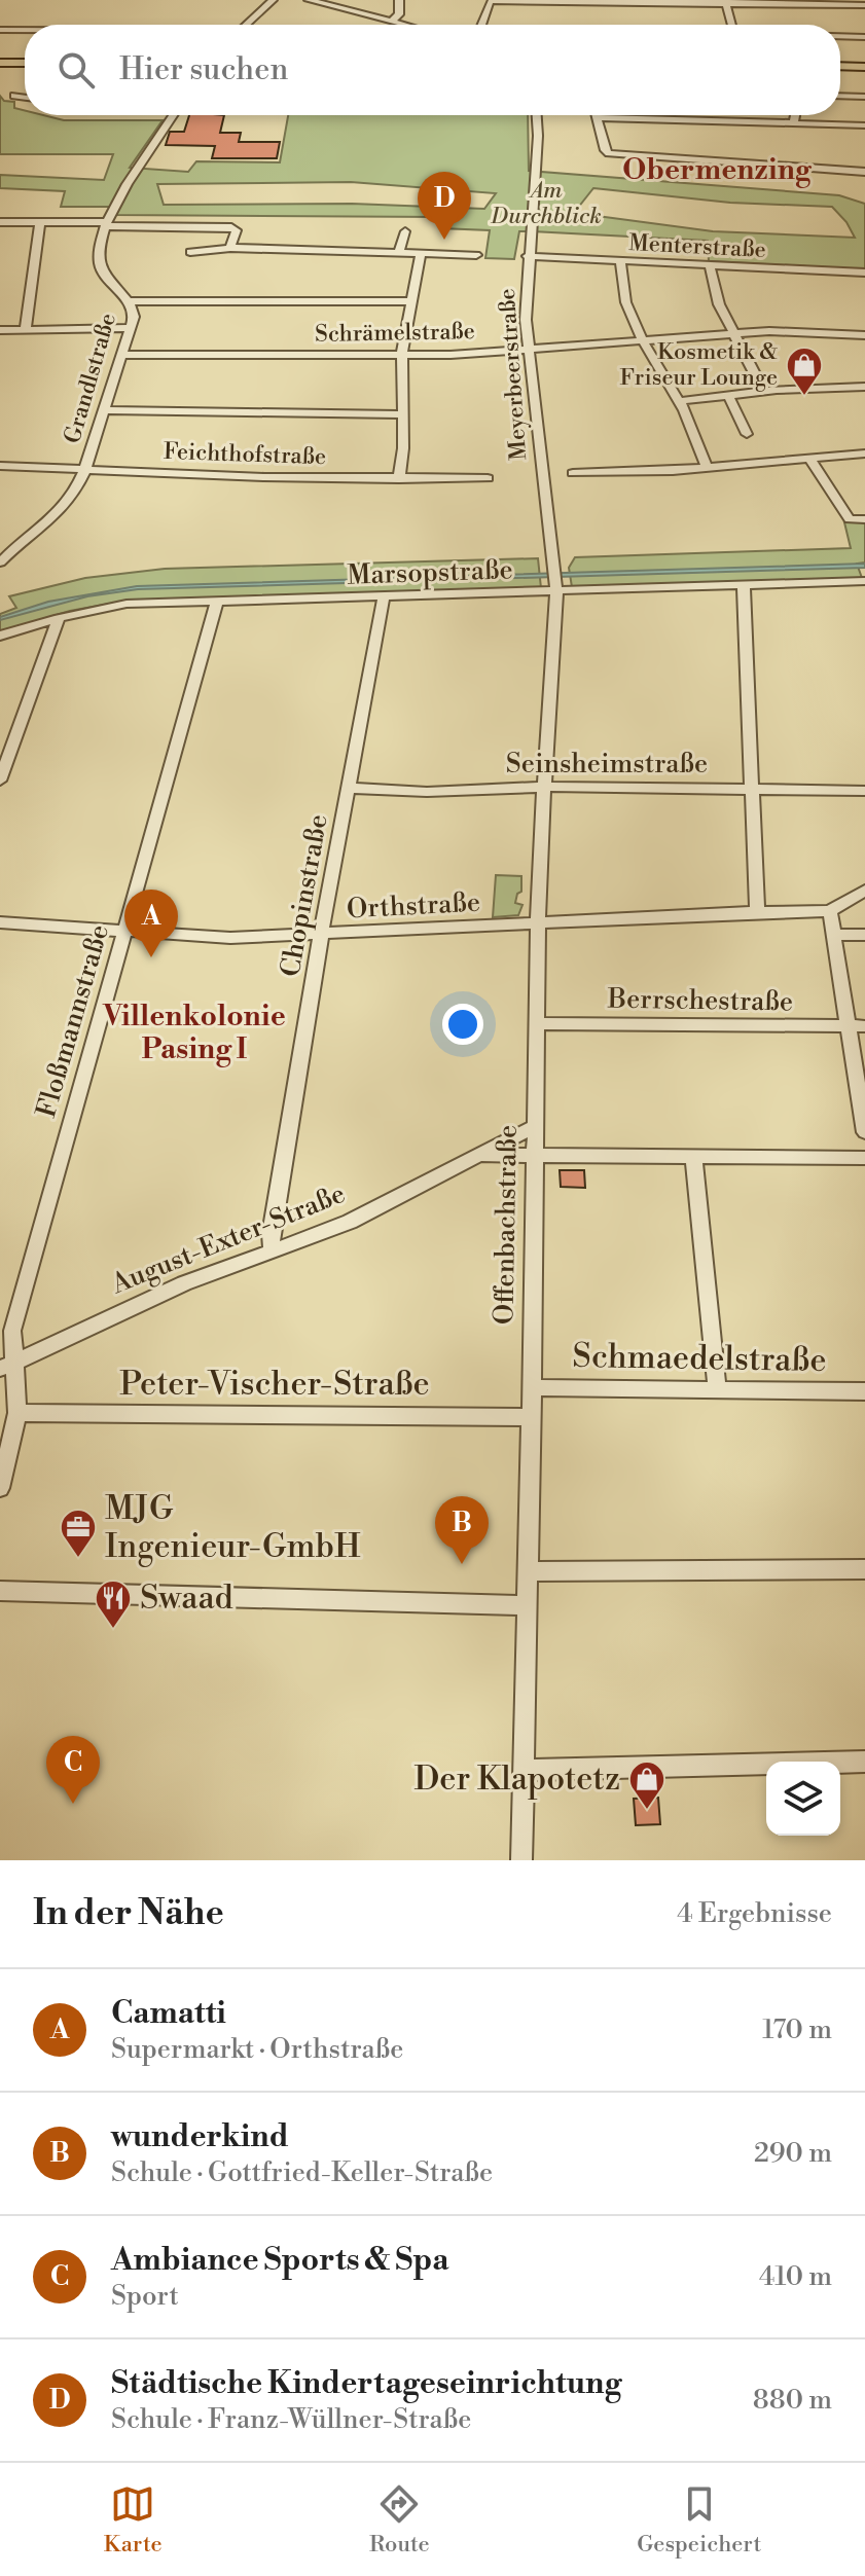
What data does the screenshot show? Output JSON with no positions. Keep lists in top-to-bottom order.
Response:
{
  "streets": {
    "street": [
      "Menterstraße",
      "Schrämelstraße",
      "Meyerbeerstraße",
      "Grandlstraße",
      "Feichthofstraße",
      "Marsopstraße",
      "Seinsheimstraße",
      "Chopinstraße",
      "Orthstraße",
      "Berrschestraße",
      "Floßmannstraße",
      "Offenbachstraße",
      "August-Exter-Straße",
      "Schmaedelstraße",
      "Peter-Vischer-Straße"
    ]
  },
  "crossings": [
    ["Menterstraße", "Meyerbeerstraße"],
    ["Schrämelstraße", "Meyerbeerstraße"],
    ["Schrämelstraße", "Grandlstraße"],
    ["Meyerbeerstraße", "Marsopstraße"],
    ["Meyerbeerstraße", "Offenbachstraße"],
    ["Grandlstraße", "Feichthofstraße"],
    ["Marsopstraße", "Chopinstraße"],
    ["Marsopstraße", "Floßmannstraße"],
    ["Marsopstraße", "Offenbachstraße"],
    ["Seinsheimstraße", "Chopinstraße"],
    ["Seinsheimstraße", "Offenbachstraße"],
    ["Chopinstraße", "Orthstraße"],
    ["Chopinstraße", "August-Exter-Straße"],
    ["Orthstraße", "Floßmannstraße"],
    ["Orthstraße", "Offenbachstraße"],
    ["Berrschestraße", "Offenbachstraße"],
    ["Floßmannstraße", "August-Exter-Straße"],
    ["Floßmannstraße", "Peter-Vischer-Straße"],
    ["Offenbachstraße", "August-Exter-Straße"],
    ["Offenbachstraße", "Schmaedelstraße"],
    ["Offenbachstraße", "Peter-Vischer-Straße"]
  ],
  "districts": ["Obermenzing", "Villenkolonie Pasing I"],
  "parks": ["Am Durchblick"],
  "places": {
    "shop": ["Kosmetik & Friseur Lounge", "Der Klapotetz"],
    "office": ["MJG Ingenieur-GmbH"],
    "restaurant": ["Swaad"]
  },
  "page": {
    "search": "Hier suchen",
    "pins": [
      "D",
      "A",
      "B",
      "C"
    ],
    "heading": ["In der Nähe", "4 Ergebnisse"],
    "list": [
      {
        "mark": "A",
        "name": "Camatti",
        "note": "Supermarkt · Orthstraße",
        "value": "170 m"
      },
      {
        "mark": "B",
        "name": "wunderkind",
        "note": "Schule · Gottfried-Keller-Straße",
        "value": "290 m"
      },
      {
        "mark": "C",
        "name": "Ambiance Sports & Spa",
        "note": "Sport",
        "value": "410 m"
      },
      {
        "mark": "D",
        "name": "Städtische Kindertageseinrichtung",
        "note": "Schule · Franz-Wüllner-Straße",
        "value": "880 m"
      }
    ],
    "nav": ["Karte", "Route", "Gespeichert"]
  }
}
